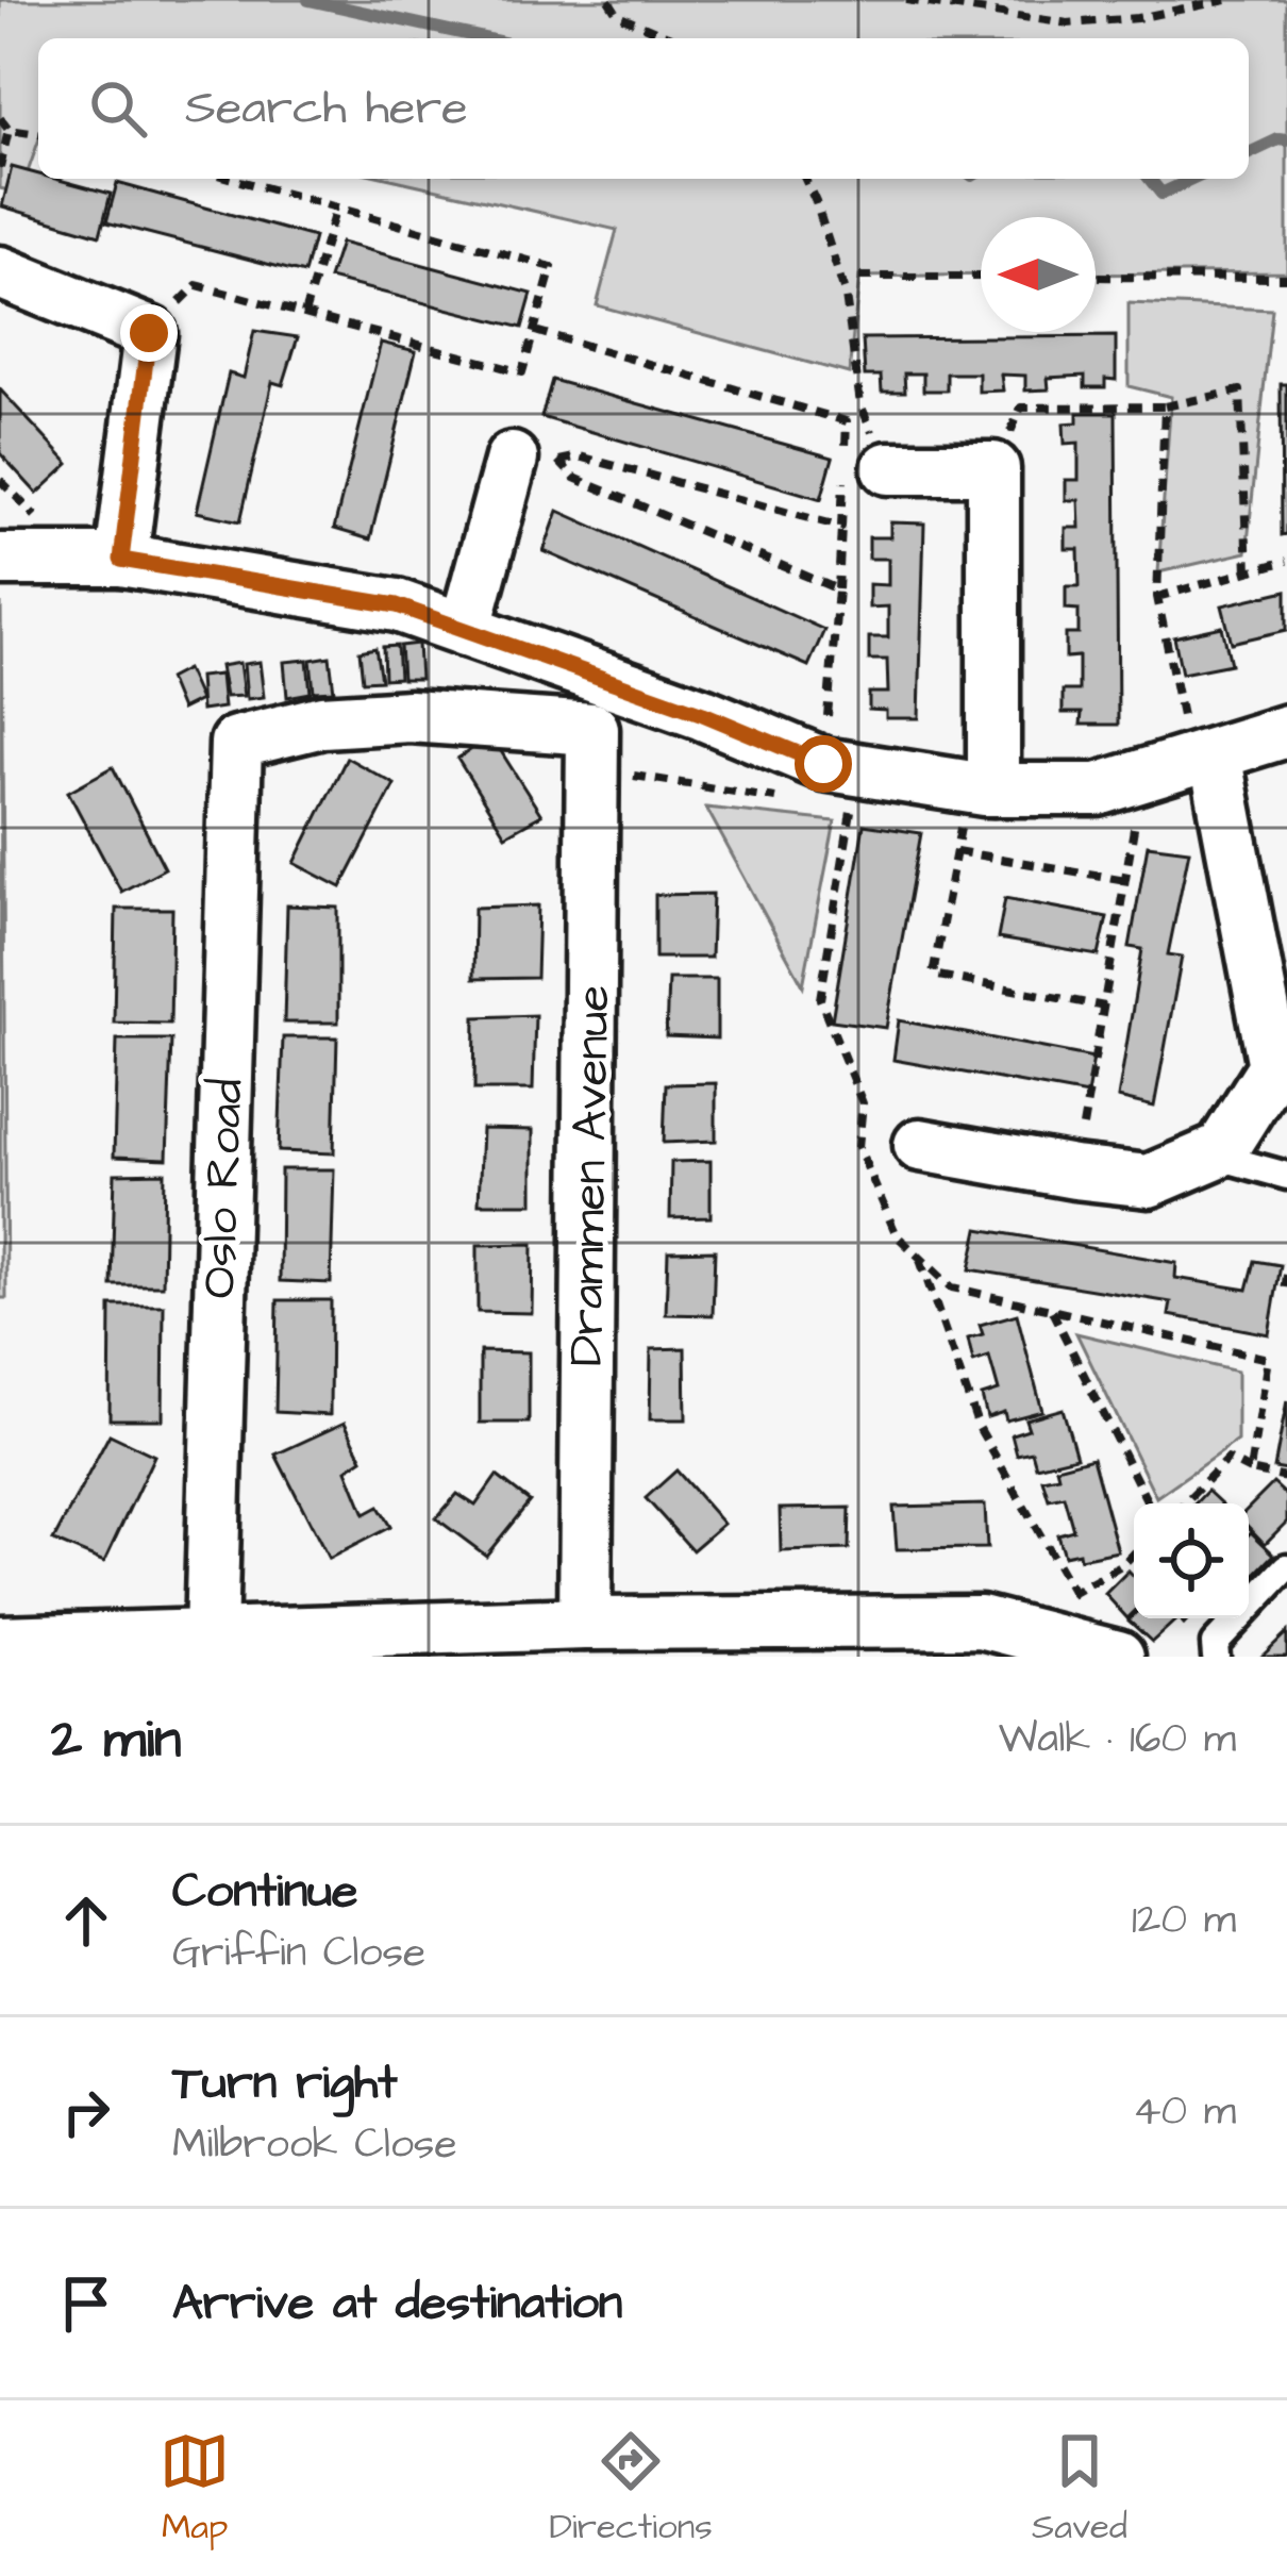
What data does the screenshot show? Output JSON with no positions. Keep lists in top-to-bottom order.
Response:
{
  "streets": {
    "street": ["Drammen Avenue", "Oslo Road"]
  },
  "crossings": [
    ["Drammen Avenue", "Oslo Road"]
  ],
  "north": "left",
  "page": {
    "search": "Search here",
    "heading": ["2 min", "Walk · 160 m"],
    "list": [
      ["Continue", "Griffin Close", "120 m"],
      ["Turn right", "Milbrook Close", "40 m"],
      "Arrive at destination"
    ],
    "nav": ["Map", "Directions", "Saved"]
  }
}
